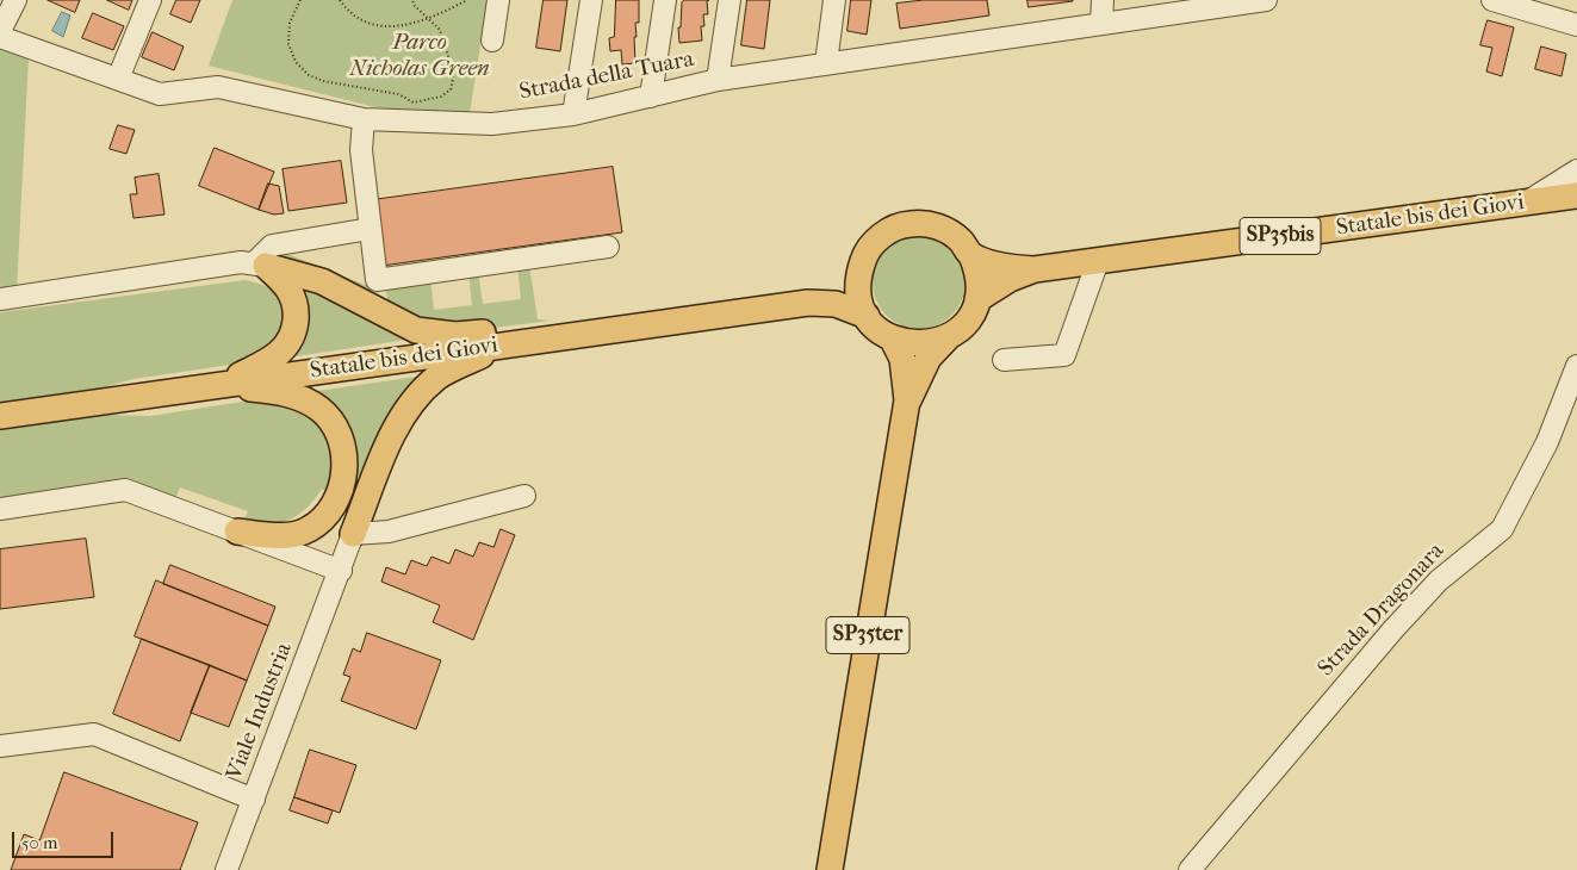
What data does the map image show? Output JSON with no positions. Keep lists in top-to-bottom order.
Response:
{
  "streets": {
    "main road": ["Statale bis dei Giovi", "SP35bis", "SP35ter"],
    "street": ["Strada della Tuara", "Strada Dragonara", "Viale Industria"]
  },
  "crossings": [
    ["Statale bis dei Giovi", "SP35ter"]
  ],
  "parks": ["Parco Nicholas Green"],
  "scale_bar": "50 m"
}
